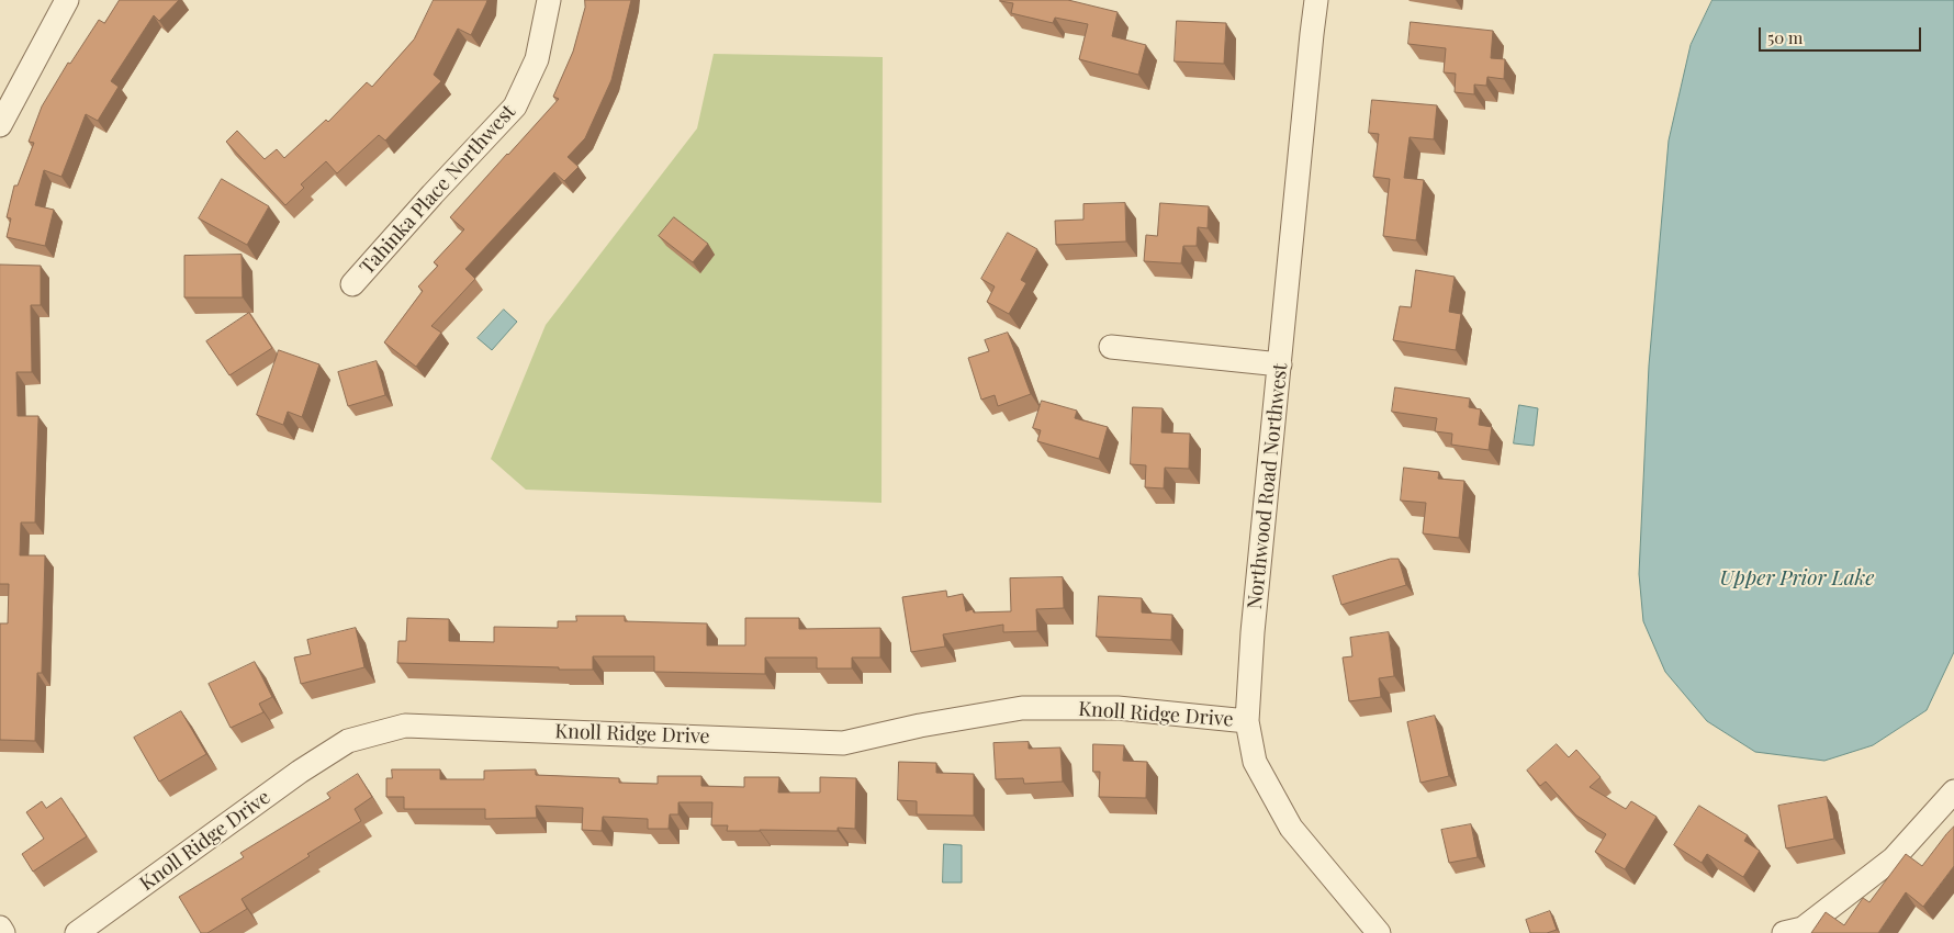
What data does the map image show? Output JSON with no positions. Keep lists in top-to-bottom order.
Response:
{
  "streets": {
    "street": ["Tahinka Place Northwest", "Northwood Road Northwest", "Knoll Ridge Drive"]
  },
  "crossings": [
    ["Northwood Road Northwest", "Knoll Ridge Drive"]
  ],
  "water": ["Upper Prior Lake"],
  "scale_bar": "50 m"
}
